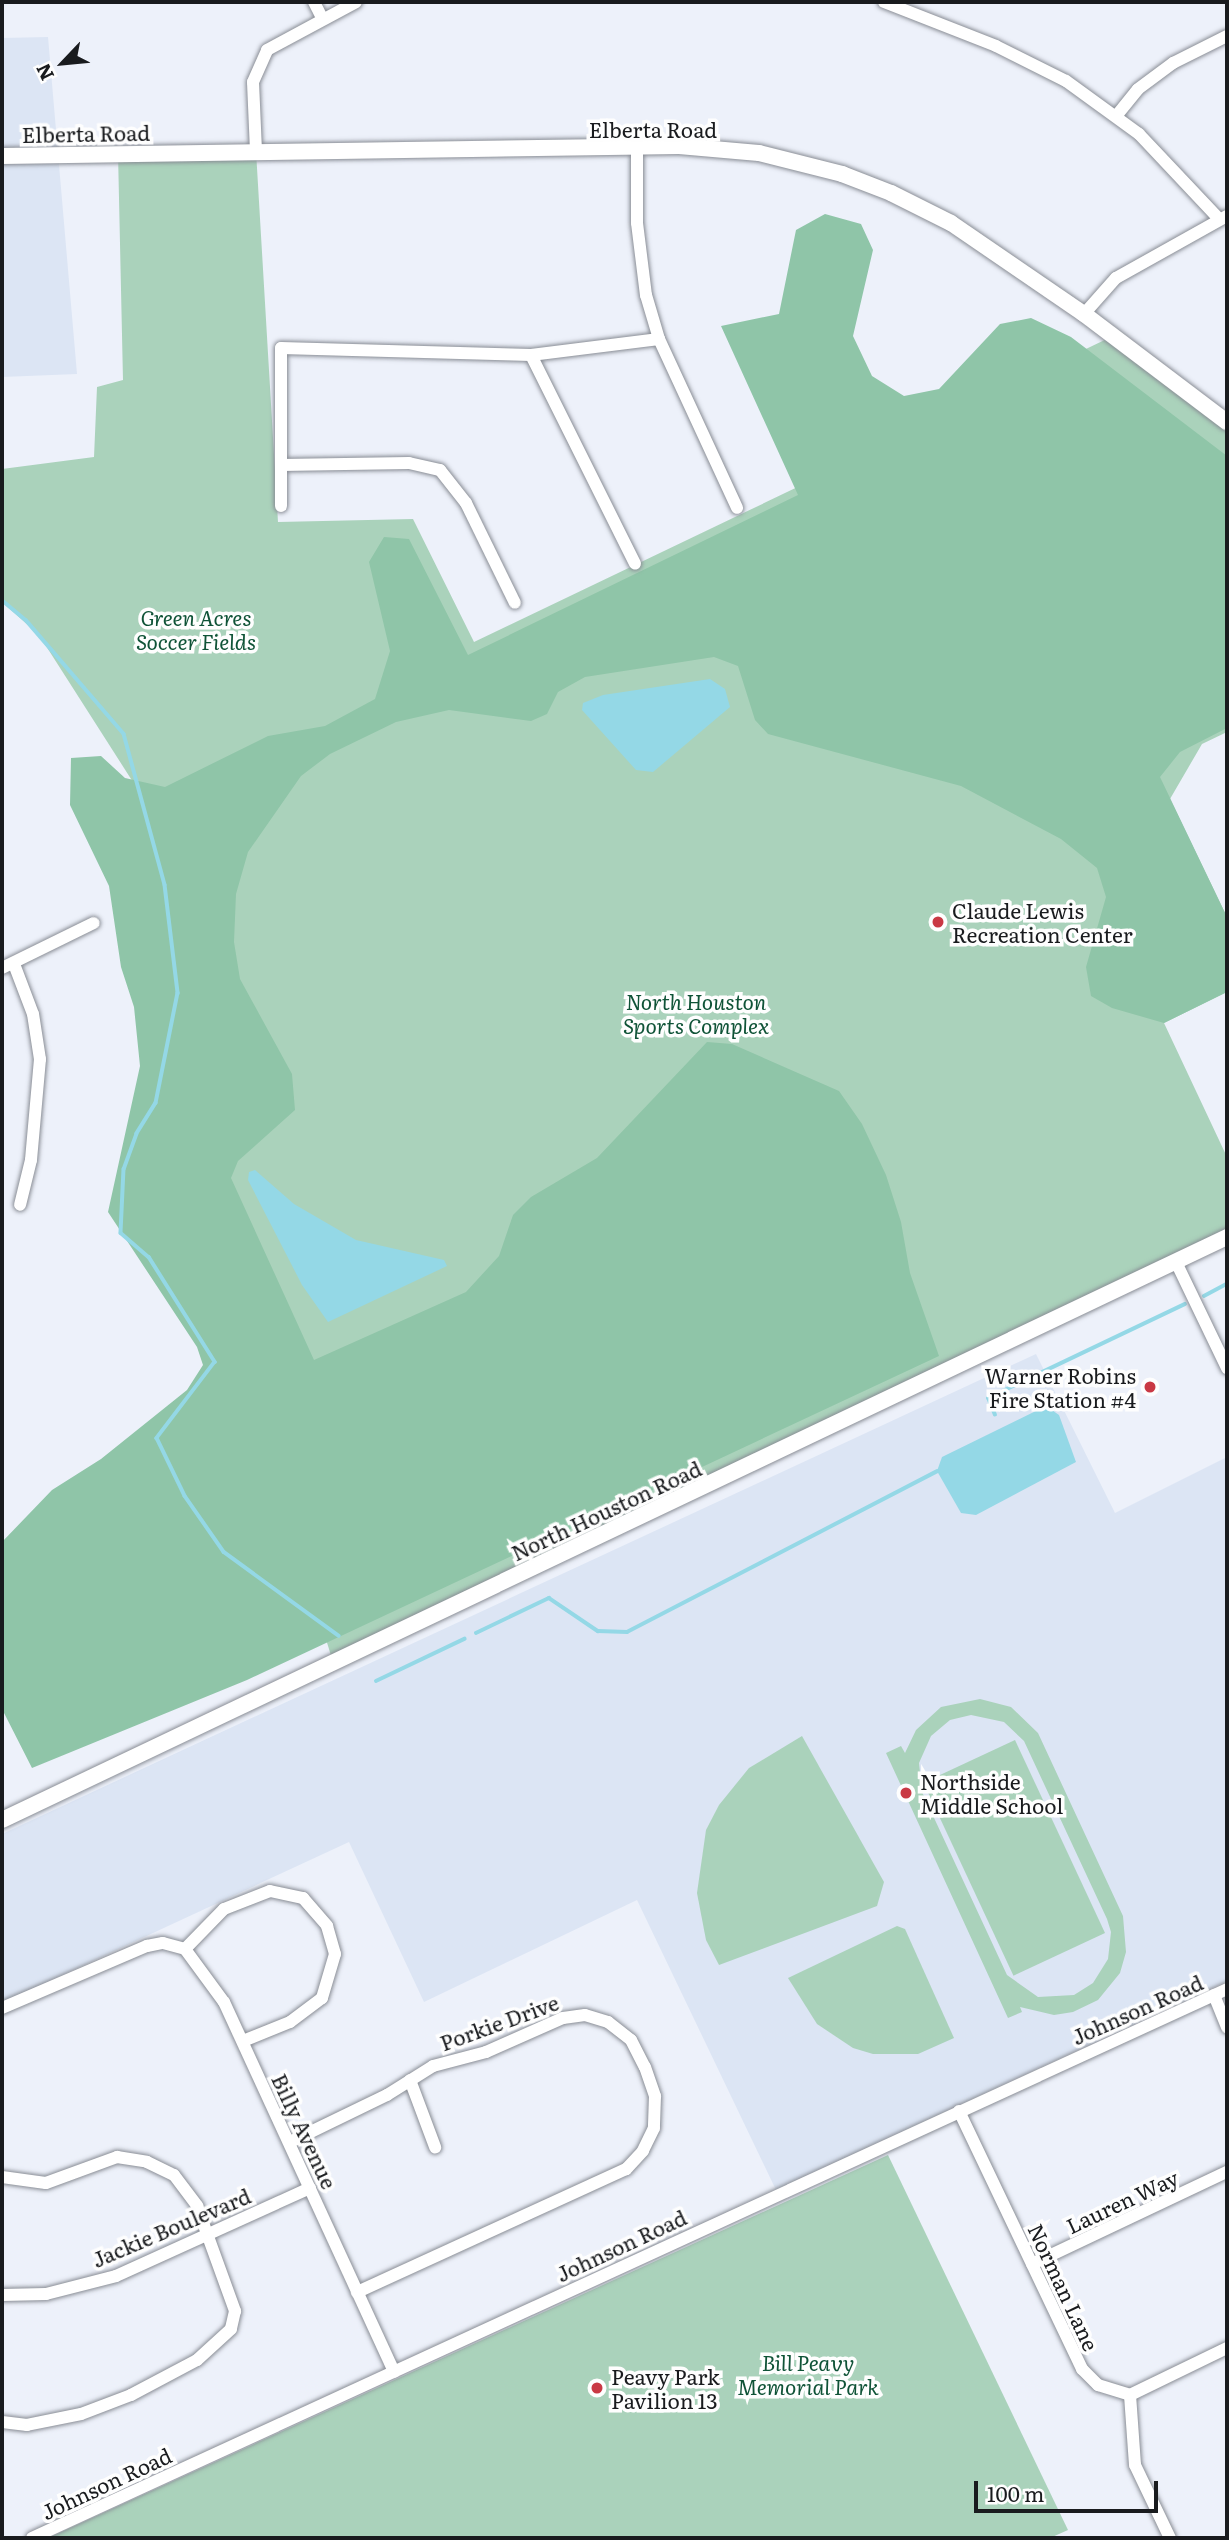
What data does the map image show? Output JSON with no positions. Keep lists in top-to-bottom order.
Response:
{
  "streets": {
    "street": [
      "Elberta Road",
      "North Houston Road",
      "Johnson Road",
      "Porkie Drive",
      "Billy Avenue",
      "Lauren Way",
      "Jackie Boulevard",
      "Norman Lane"
    ]
  },
  "crossings": [
    ["Johnson Road", "Billy Avenue"],
    ["Johnson Road", "Norman Lane"],
    ["Porkie Drive", "Billy Avenue"],
    ["Billy Avenue", "Jackie Boulevard"],
    ["Lauren Way", "Norman Lane"]
  ],
  "parks": ["Green Acres Soccer Fields", "North Houston Sports Complex", "Bill Peavy Memorial Park"],
  "places": [
    "Claude Lewis Recreation Center",
    "Warner Robins Fire Station #4",
    "Northside Middle School",
    "Peavy Park Pavilion 13"
  ],
  "scale_bar": "100 m",
  "north": "bottom left"
}
